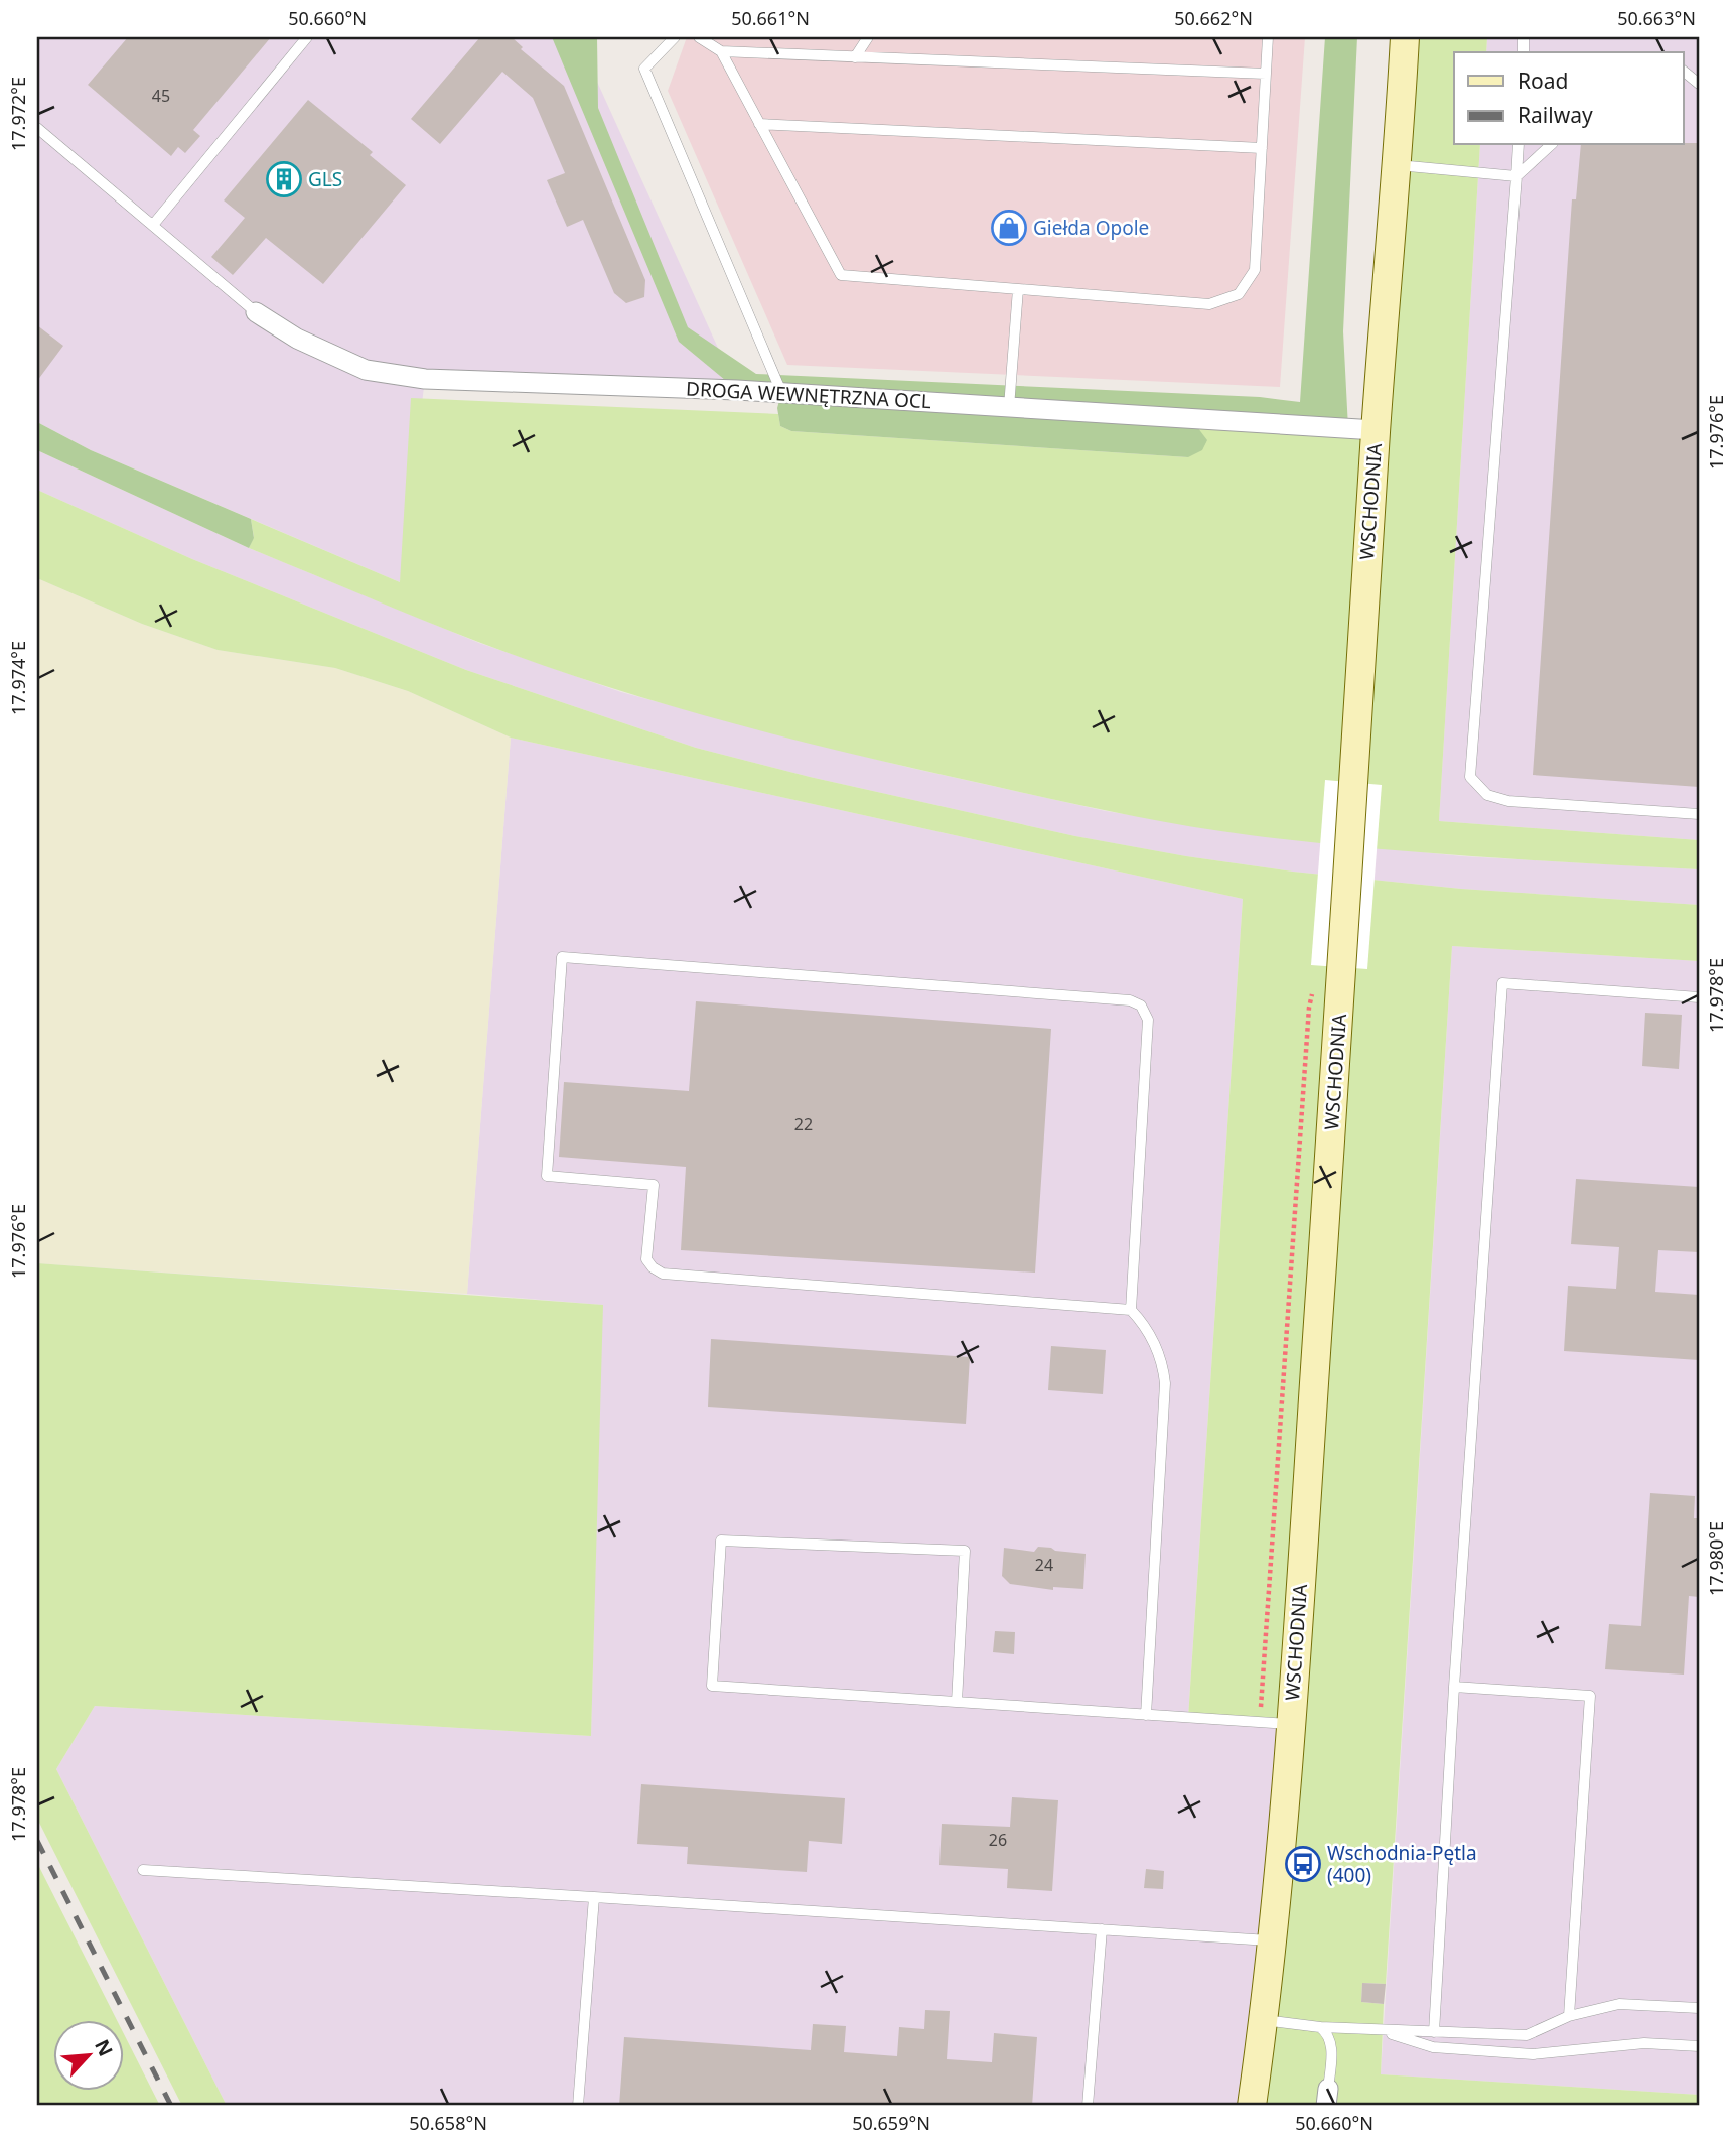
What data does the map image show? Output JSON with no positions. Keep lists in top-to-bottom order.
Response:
{
  "streets": {
    "street": ["DROGA WEWNĘTRZNA OCL", "WSCHODNIA"]
  },
  "crossings": [
    ["DROGA WEWNĘTRZNA OCL", "WSCHODNIA"]
  ],
  "places": {
    "building": ["GLS"],
    "shop": ["Giełda Opole"],
    "bus stop": ["Wschodnia-Pętla (400)"]
  },
  "house_numbers": [
    "45",
    "22",
    "24",
    "26"
  ],
  "legend": ["Road", "Railway"],
  "north": "top right",
  "coordinates": [
    "50.660°N",
    "50.661°N",
    "50.662°N",
    "50.663°N",
    "17.972°E",
    "17.976°E",
    "17.974°E",
    "17.978°E",
    "17.980°E",
    "50.658°N",
    "50.659°N"
  ]
}
